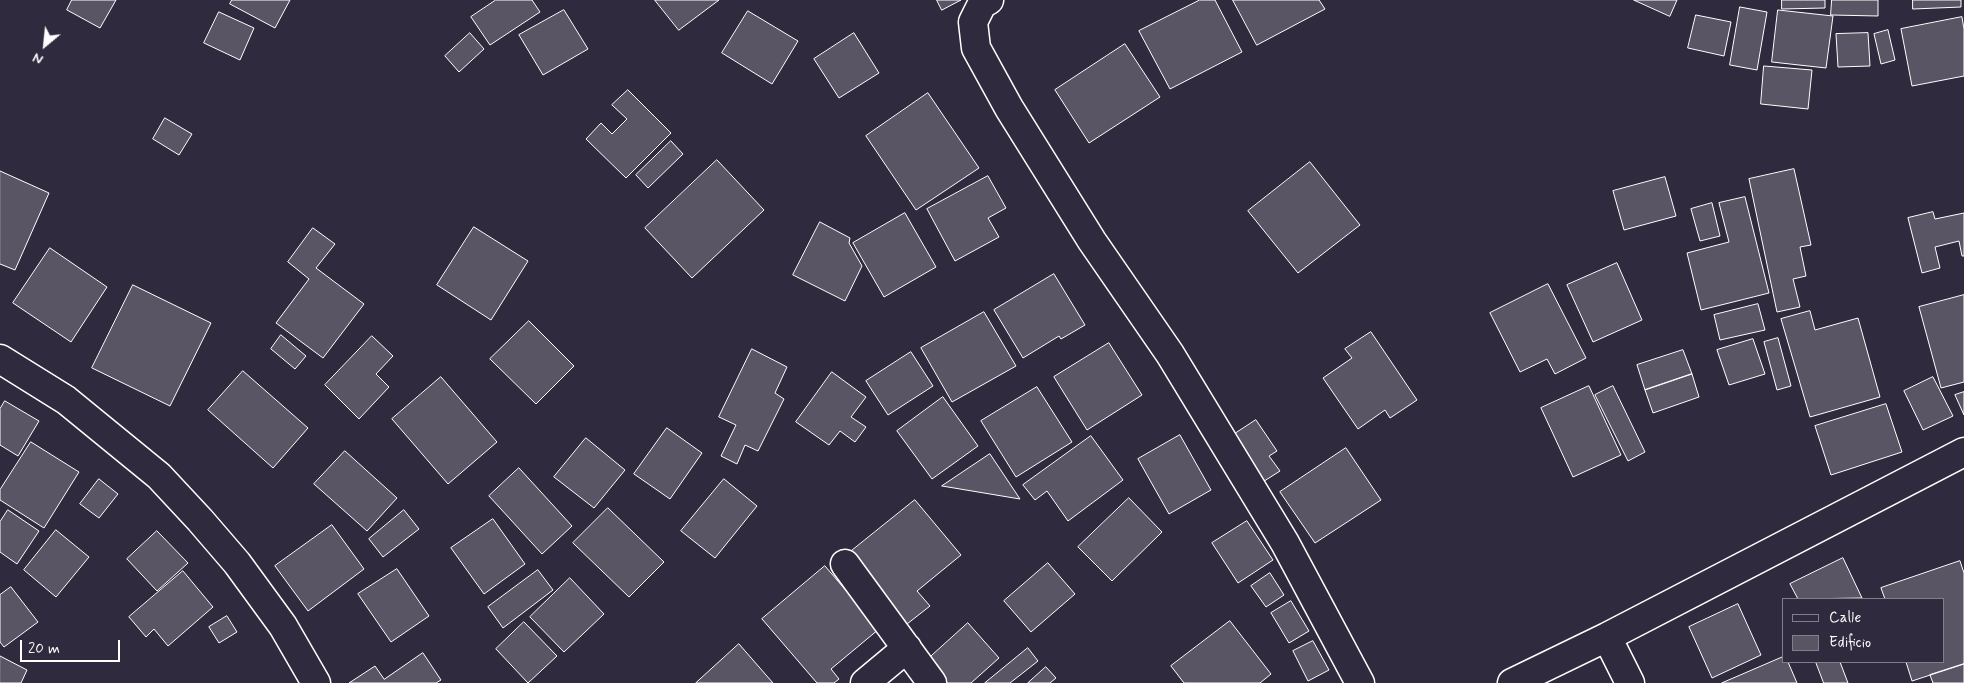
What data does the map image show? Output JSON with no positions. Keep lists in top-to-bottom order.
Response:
{
  "legend": ["Calle", "Edificio"],
  "scale_bar": "20 m",
  "north": "bottom left"
}
